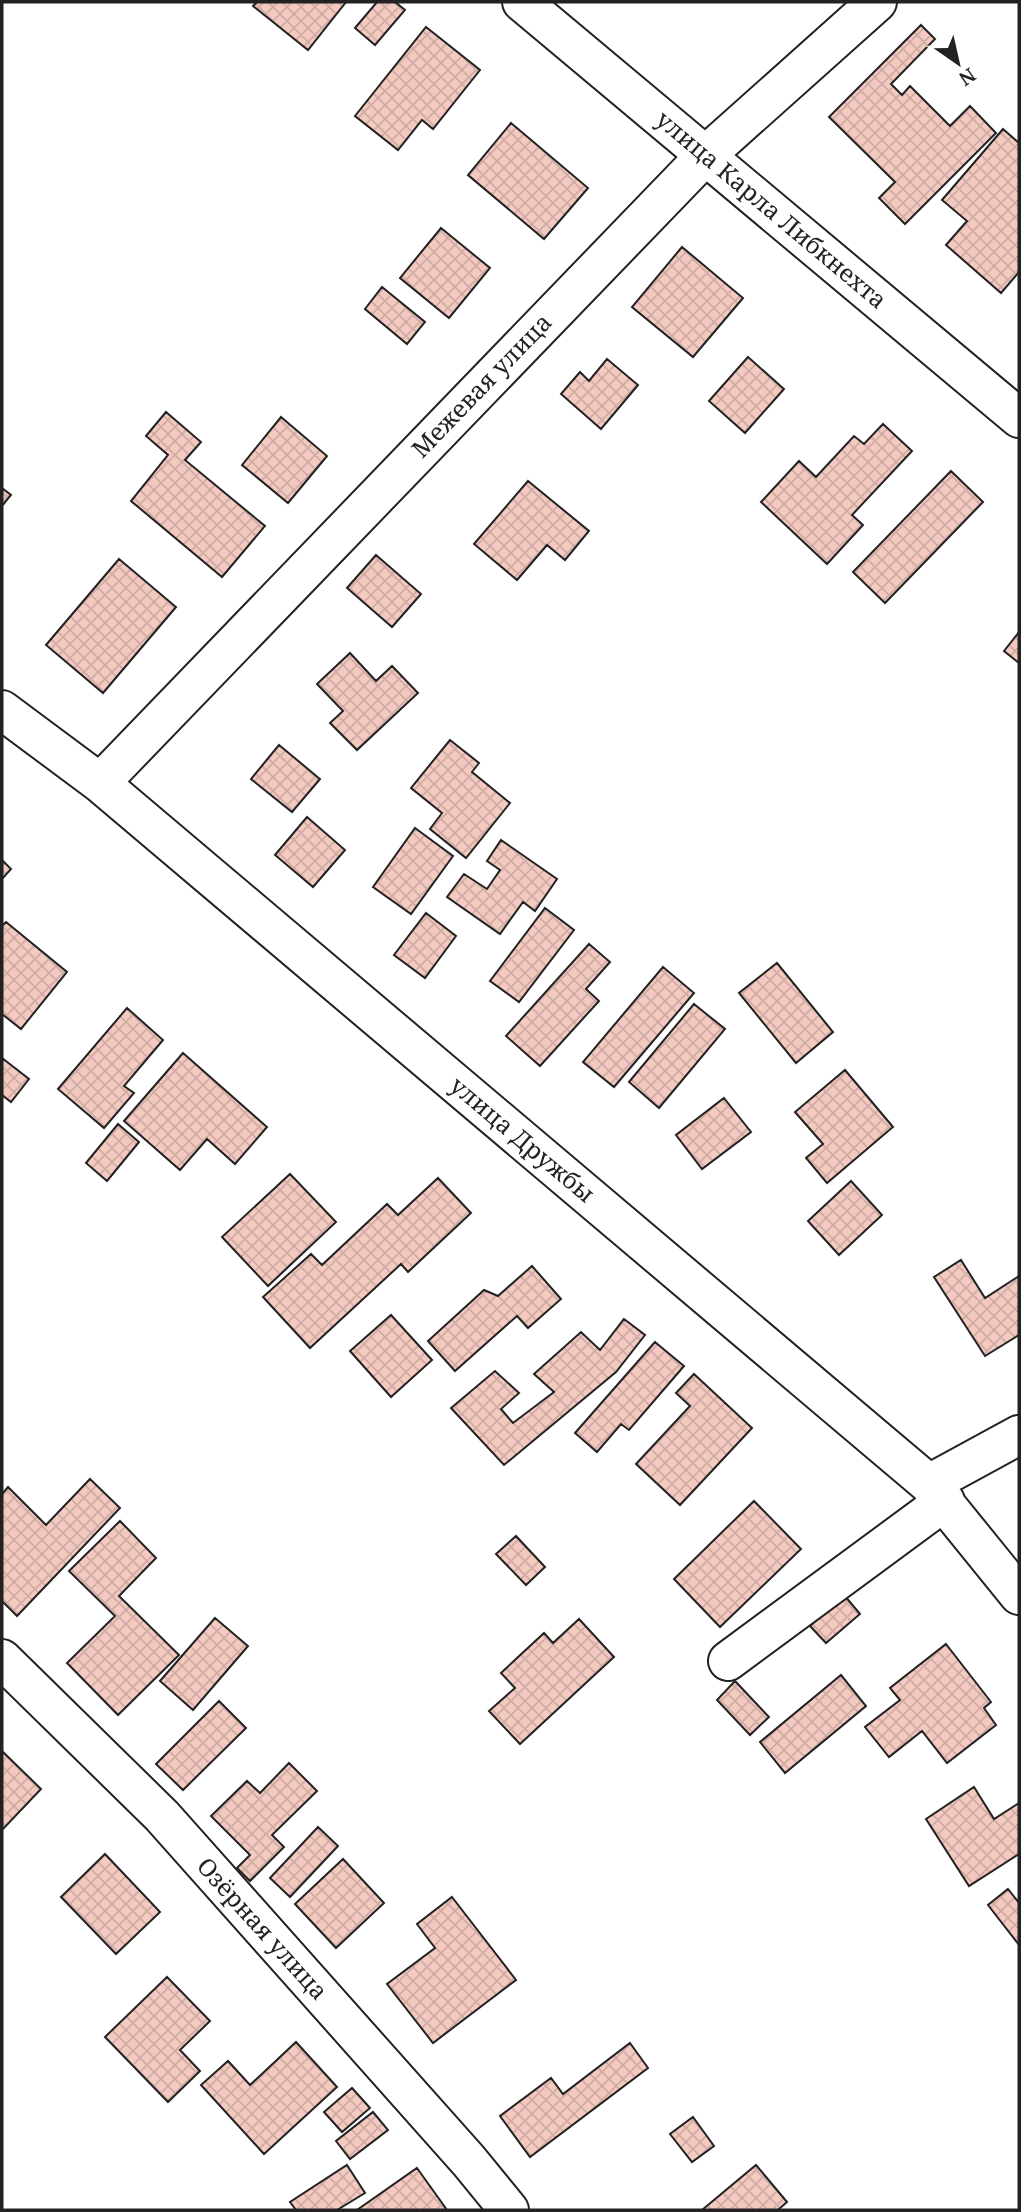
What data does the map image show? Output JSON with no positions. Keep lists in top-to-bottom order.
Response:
{
  "streets": {
    "street": [
      "улица Карла Либкнехта",
      "Межевая улица",
      "улица Дружбы",
      "Озёрная улица"
    ]
  },
  "crossings": [
    ["улица Карла Либкнехта", "Межевая улица"],
    ["Межевая улица", "улица Дружбы"]
  ],
  "north": "bottom right"
}
